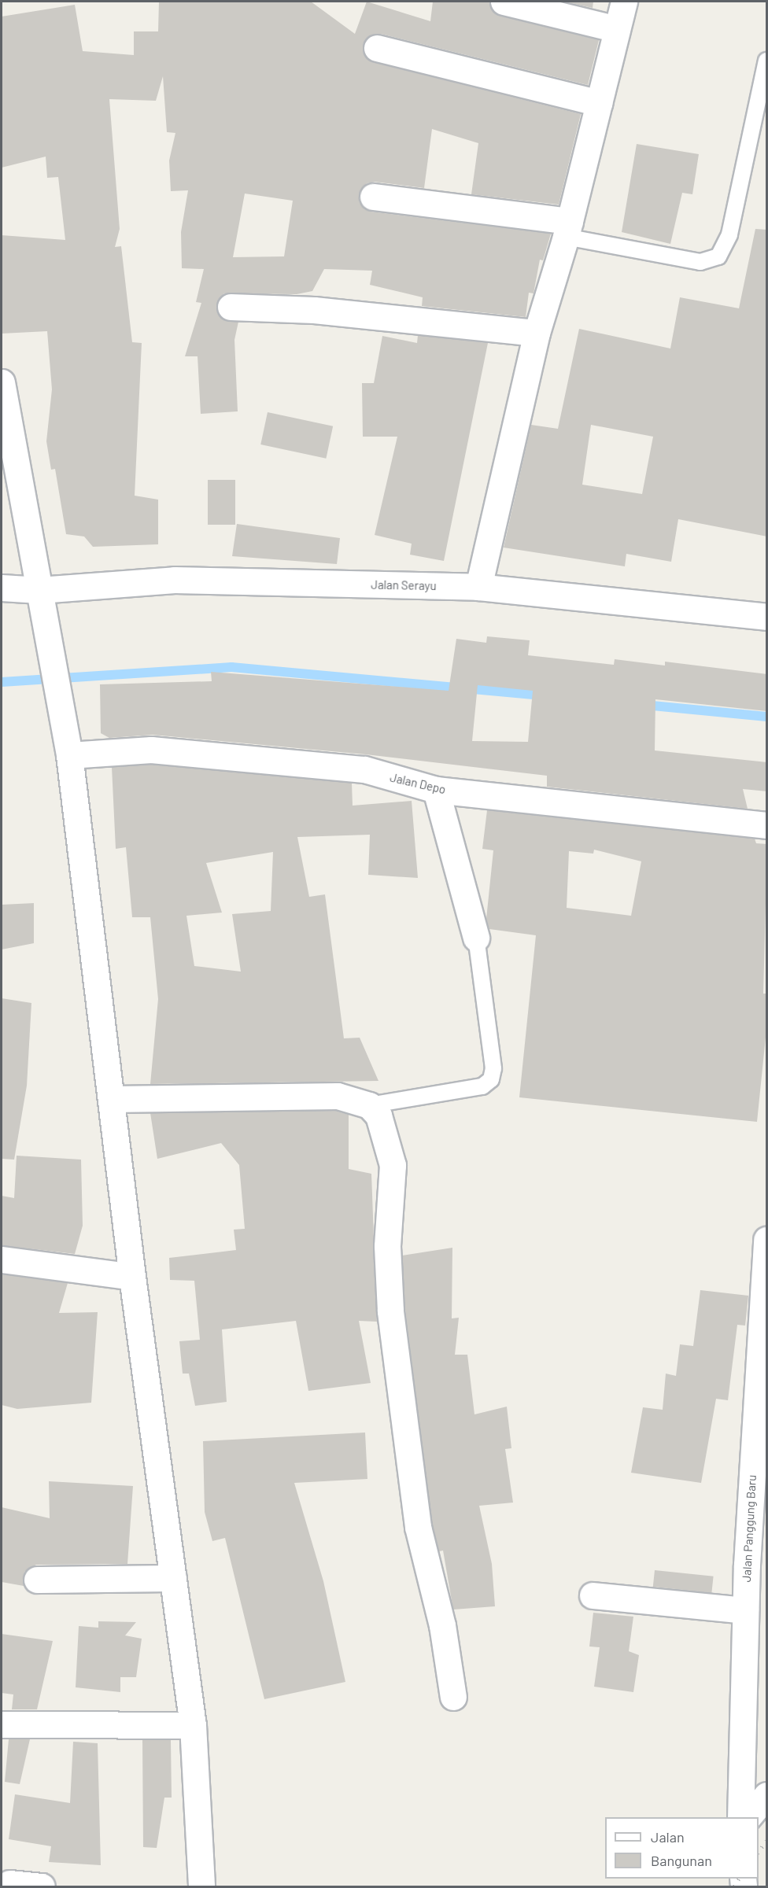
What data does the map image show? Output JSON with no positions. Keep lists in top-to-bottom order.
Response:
{
  "streets": {
    "street": ["Jalan Serayu", "Jalan Depo", "Jalan Panggung Baru"]
  },
  "legend": ["Jalan", "Bangunan"]
}
